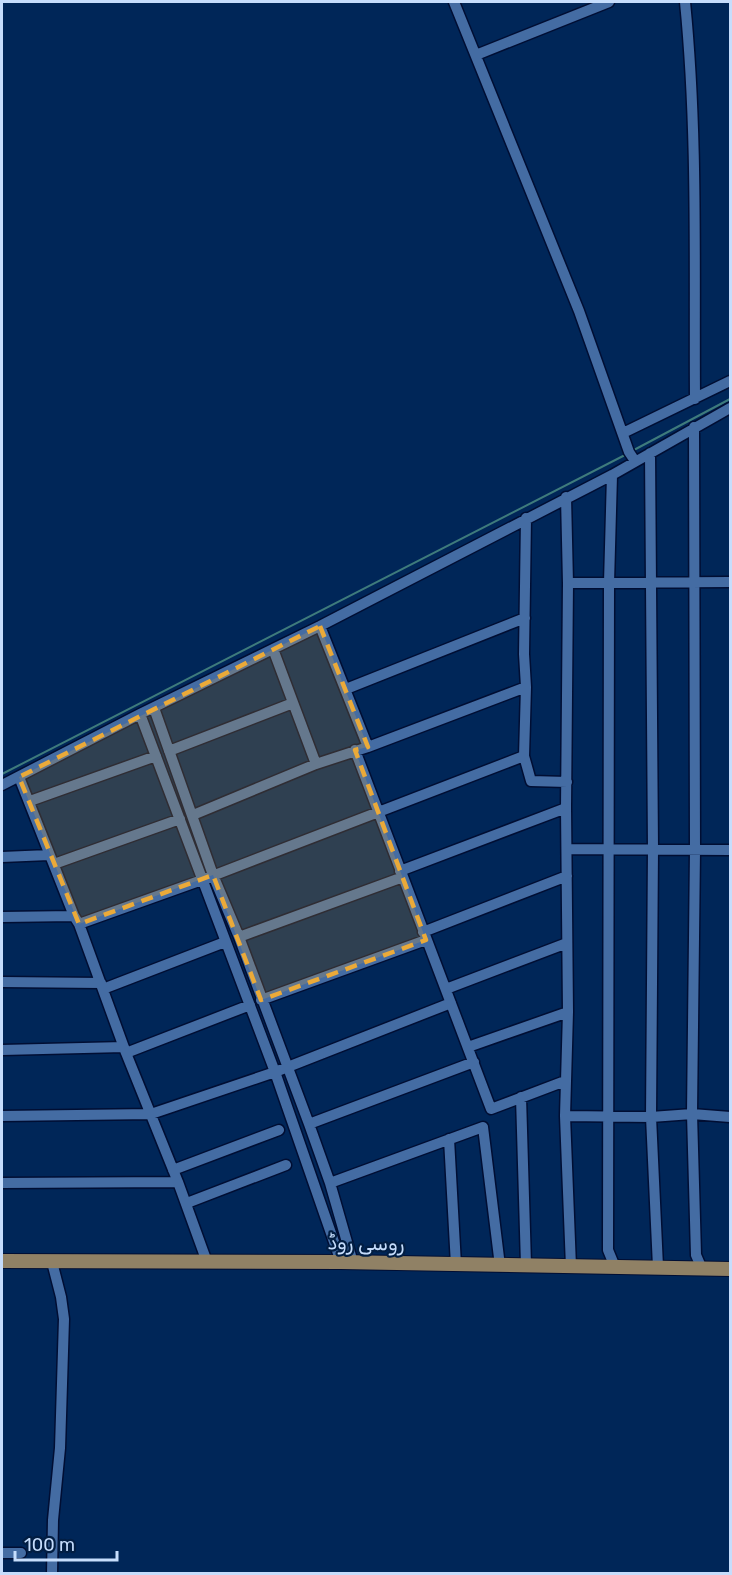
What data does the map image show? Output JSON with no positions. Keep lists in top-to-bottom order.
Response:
{
  "streets": {
    "main road": ["روسی روڈ"]
  },
  "scale_bar": "100 m"
}
